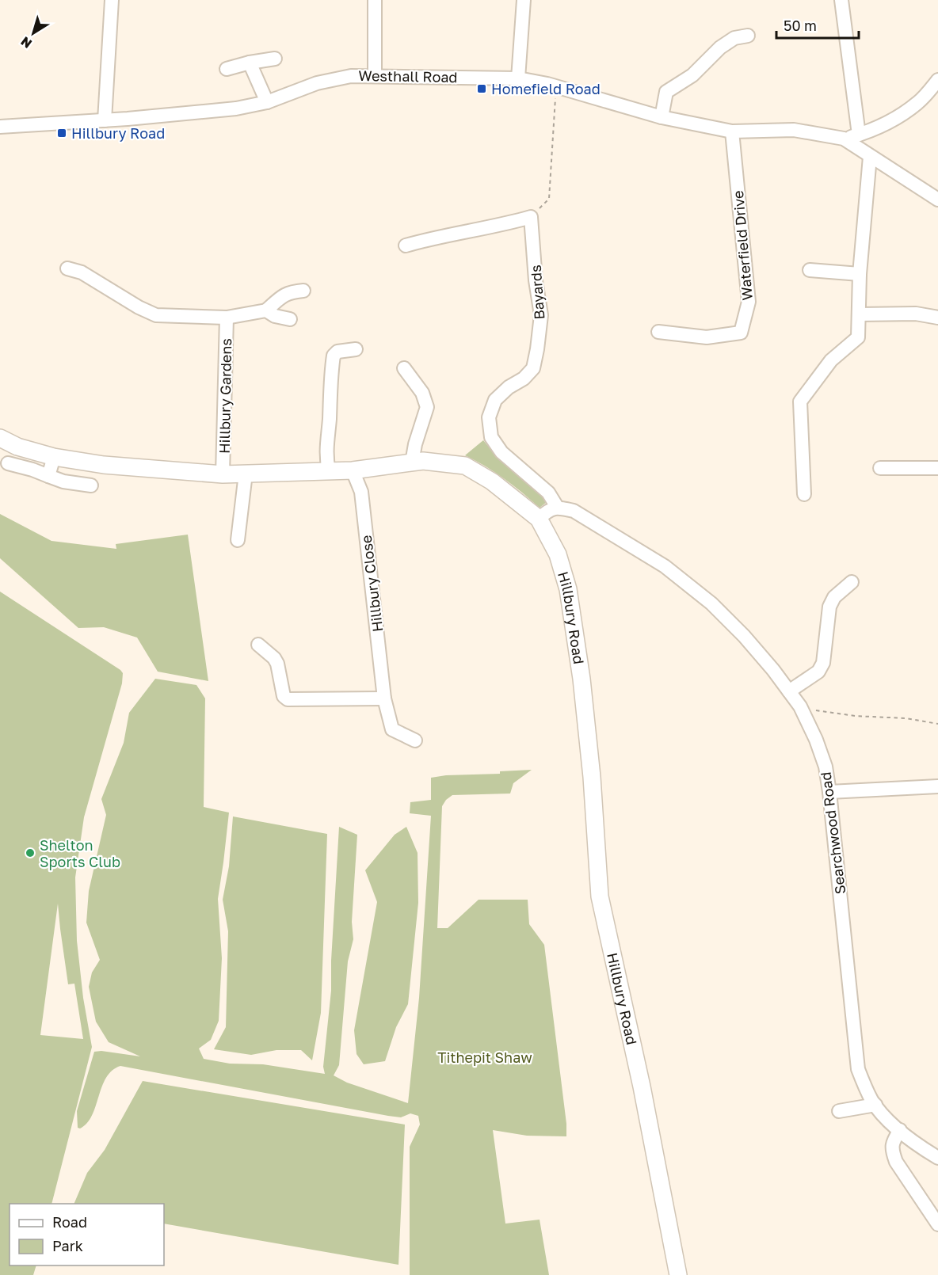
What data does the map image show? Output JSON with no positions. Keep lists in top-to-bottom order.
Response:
{
  "streets": {
    "main road": ["Hillbury Road"],
    "street": [
      "Westhall Road",
      "Waterfield Drive",
      "Bayards",
      "Hillbury Gardens",
      "Hillbury Close",
      "Searchwood Road"
    ]
  },
  "crossings": [
    ["Westhall Road", "Waterfield Drive"],
    ["Bayards", "Searchwood Road"],
    ["Hillbury Gardens", "Hillbury Road"],
    ["Hillbury Close", "Hillbury Road"]
  ],
  "parks": ["Tithepit Shaw"],
  "places": {
    "transit": ["Homefield Road", "Hillbury Road"],
    "other": ["Shelton Sports Club"]
  },
  "legend": ["Road", "Park"],
  "scale_bar": "50 m",
  "north": "bottom left"
}
